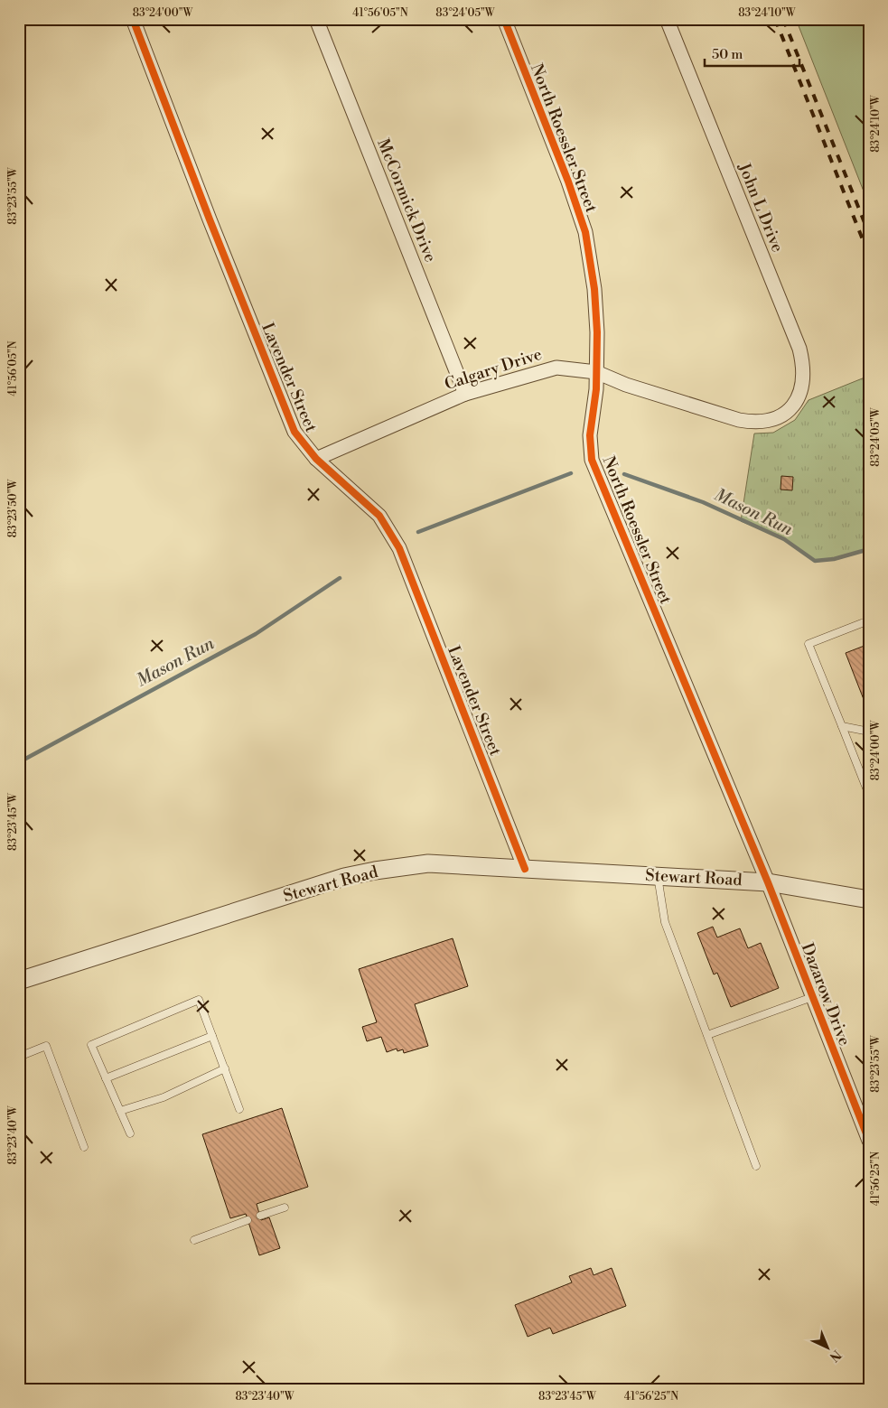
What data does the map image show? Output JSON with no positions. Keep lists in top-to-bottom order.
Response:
{
  "streets": {
    "street": [
      "North Roessler Street",
      "McCormick Drive",
      "John L Drive",
      "Calgary Drive",
      "Lavender Street",
      "Stewart Road",
      "Dazarow Drive"
    ]
  },
  "crossings": [
    ["North Roessler Street", "Calgary Drive"],
    ["North Roessler Street", "Stewart Road"],
    ["North Roessler Street", "Dazarow Drive"],
    ["McCormick Drive", "Calgary Drive"],
    ["John L Drive", "Calgary Drive"],
    ["Calgary Drive", "Lavender Street"],
    ["Lavender Street", "Stewart Road"],
    ["Stewart Road", "Dazarow Drive"]
  ],
  "water": ["Mason Run"],
  "scale_bar": "50 m",
  "north": "bottom right",
  "coordinates": [
    "83°24'00\"W",
    "41°56'05\"N",
    "83°24'05\"W",
    "83°24'10\"W",
    "83°23'55\"W",
    "83°23'50\"W",
    "83°23'45\"W",
    "83°23'40\"W",
    "41°56'25\"N"
  ]
}
